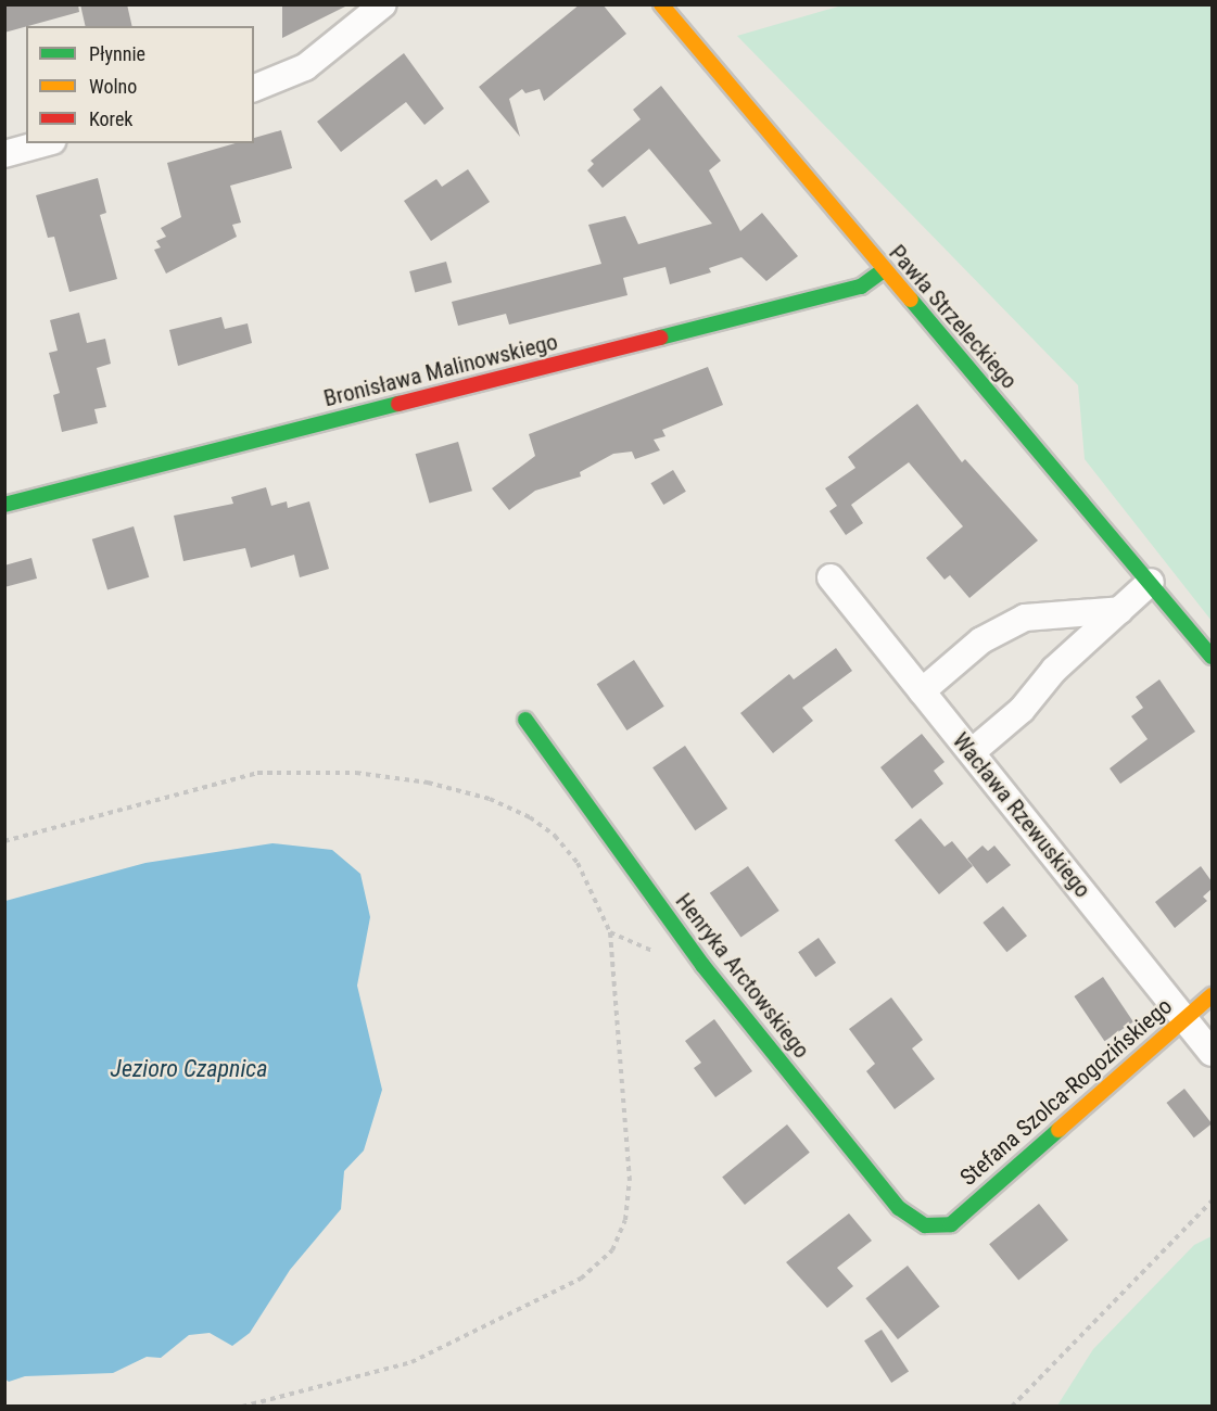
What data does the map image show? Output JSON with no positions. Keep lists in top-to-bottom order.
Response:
{
  "streets": {
    "street": [
      "Pawła Strzeleckiego",
      "Bronisława Malinowskiego",
      "Wacława Rzewuskiego",
      "Henryka Arctowskiego",
      "Stefana Szolca-Rogozińskiego"
    ]
  },
  "crossings": [
    ["Pawła Strzeleckiego", "Bronisława Malinowskiego"],
    ["Wacława Rzewuskiego", "Stefana Szolca-Rogozińskiego"],
    ["Henryka Arctowskiego", "Stefana Szolca-Rogozińskiego"]
  ],
  "water": ["Jezioro Czapnica"],
  "legend": ["Płynnie", "Wolno", "Korek"]
}
